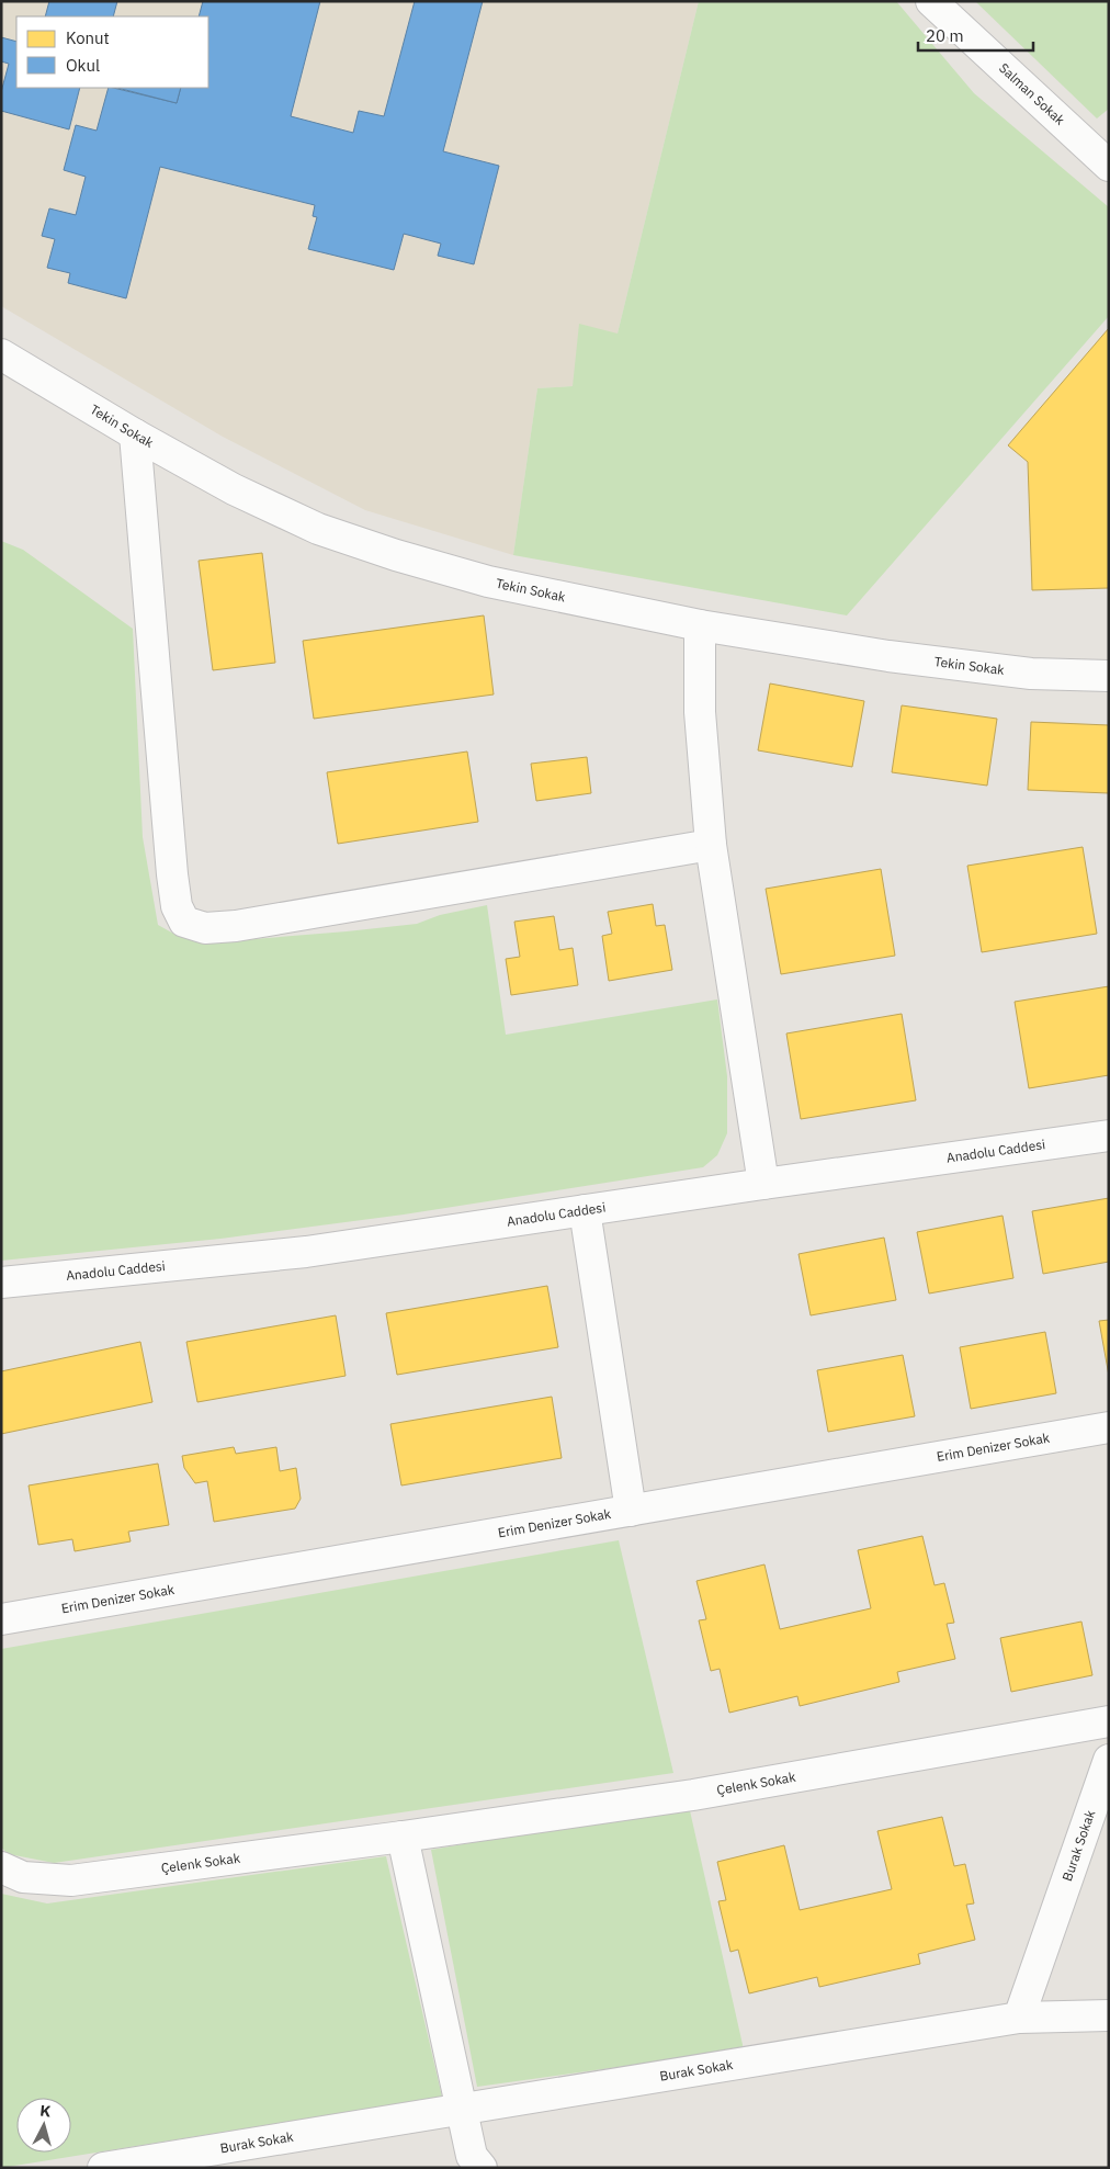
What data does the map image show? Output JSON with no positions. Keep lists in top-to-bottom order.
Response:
{
  "streets": {
    "street": [
      "Salman Sokak",
      "Tekin Sokak",
      "Anadolu Caddesi",
      "Erim Denizer Sokak",
      "Çelenk Sokak",
      "Burak Sokak"
    ]
  },
  "legend": ["Konut", "Okul"],
  "scale_bar": "20 m",
  "north": "top"
}
